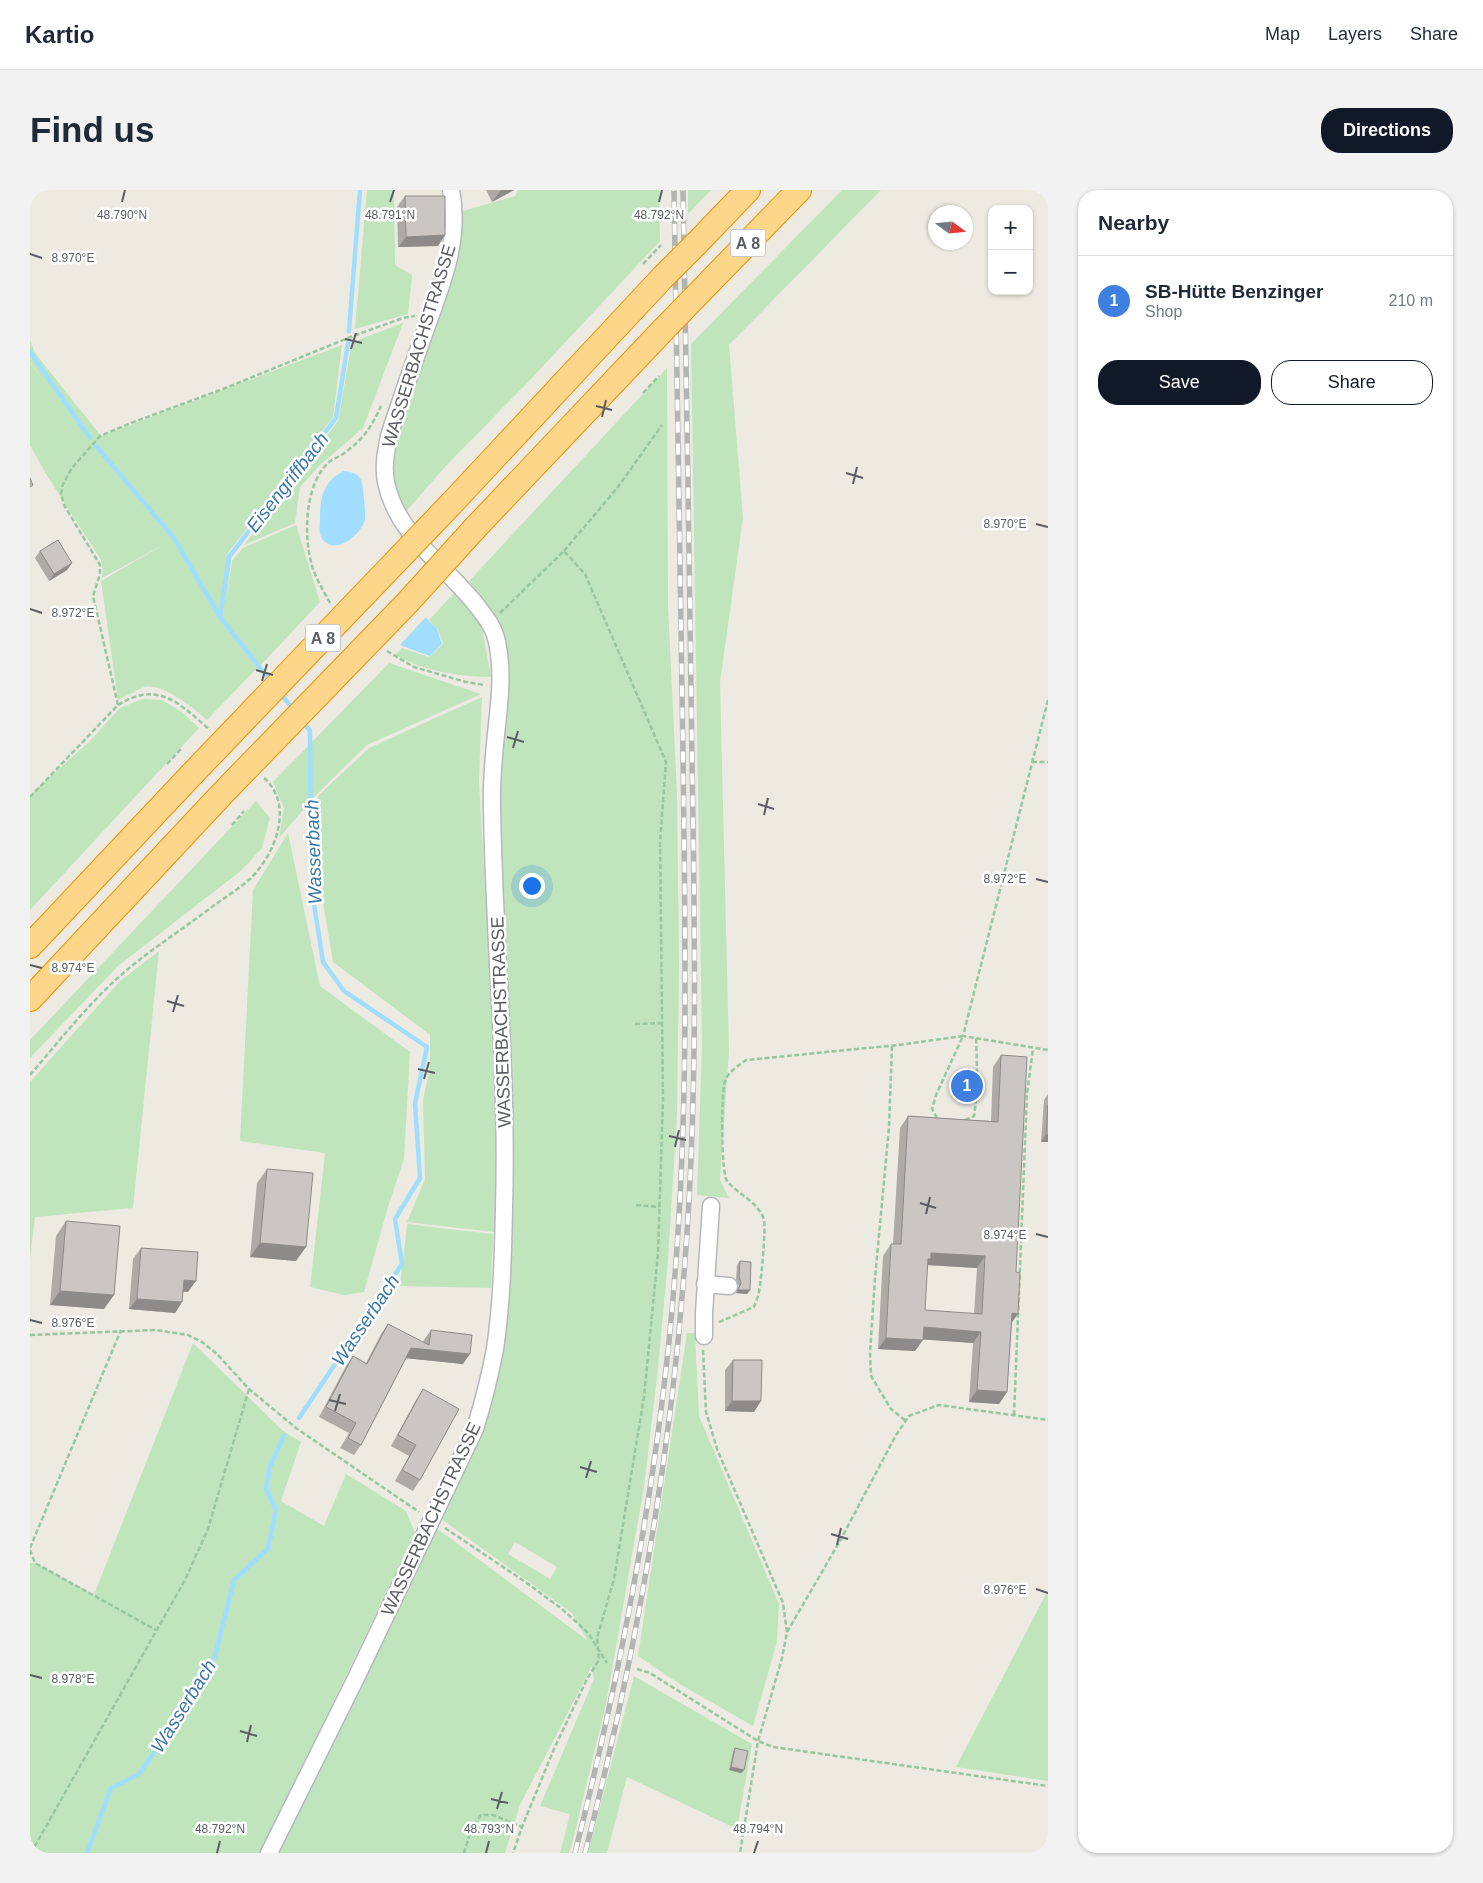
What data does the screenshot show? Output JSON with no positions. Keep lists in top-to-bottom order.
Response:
{
  "streets": {
    "highway": ["A 8"],
    "street": ["WASSERBACHSTRASSE"]
  },
  "water": ["Eisengriffbach", "Wasserbach"],
  "north": "right",
  "page": {
    "header": "Kartio",
    "nav": ["Map", "Layers", "Share"],
    "buttons": [
      "Directions",
      ["Save", "Share"]
    ],
    "title": "Find us",
    "heading": "Nearby",
    "map_buttons": ["+", "−"],
    "list": [
      {
        "mark": "1",
        "name": "SB-Hütte Benzinger",
        "note": "Shop",
        "value": "210 m"
      }
    ],
    "pins": "1"
  },
  "coordinates": [
    "48.790°N",
    "48.791°N",
    "48.792°N",
    "8.970°E",
    "8.972°E",
    "8.974°E",
    "8.976°E",
    "8.978°E",
    "48.793°N",
    "48.794°N"
  ]
}
